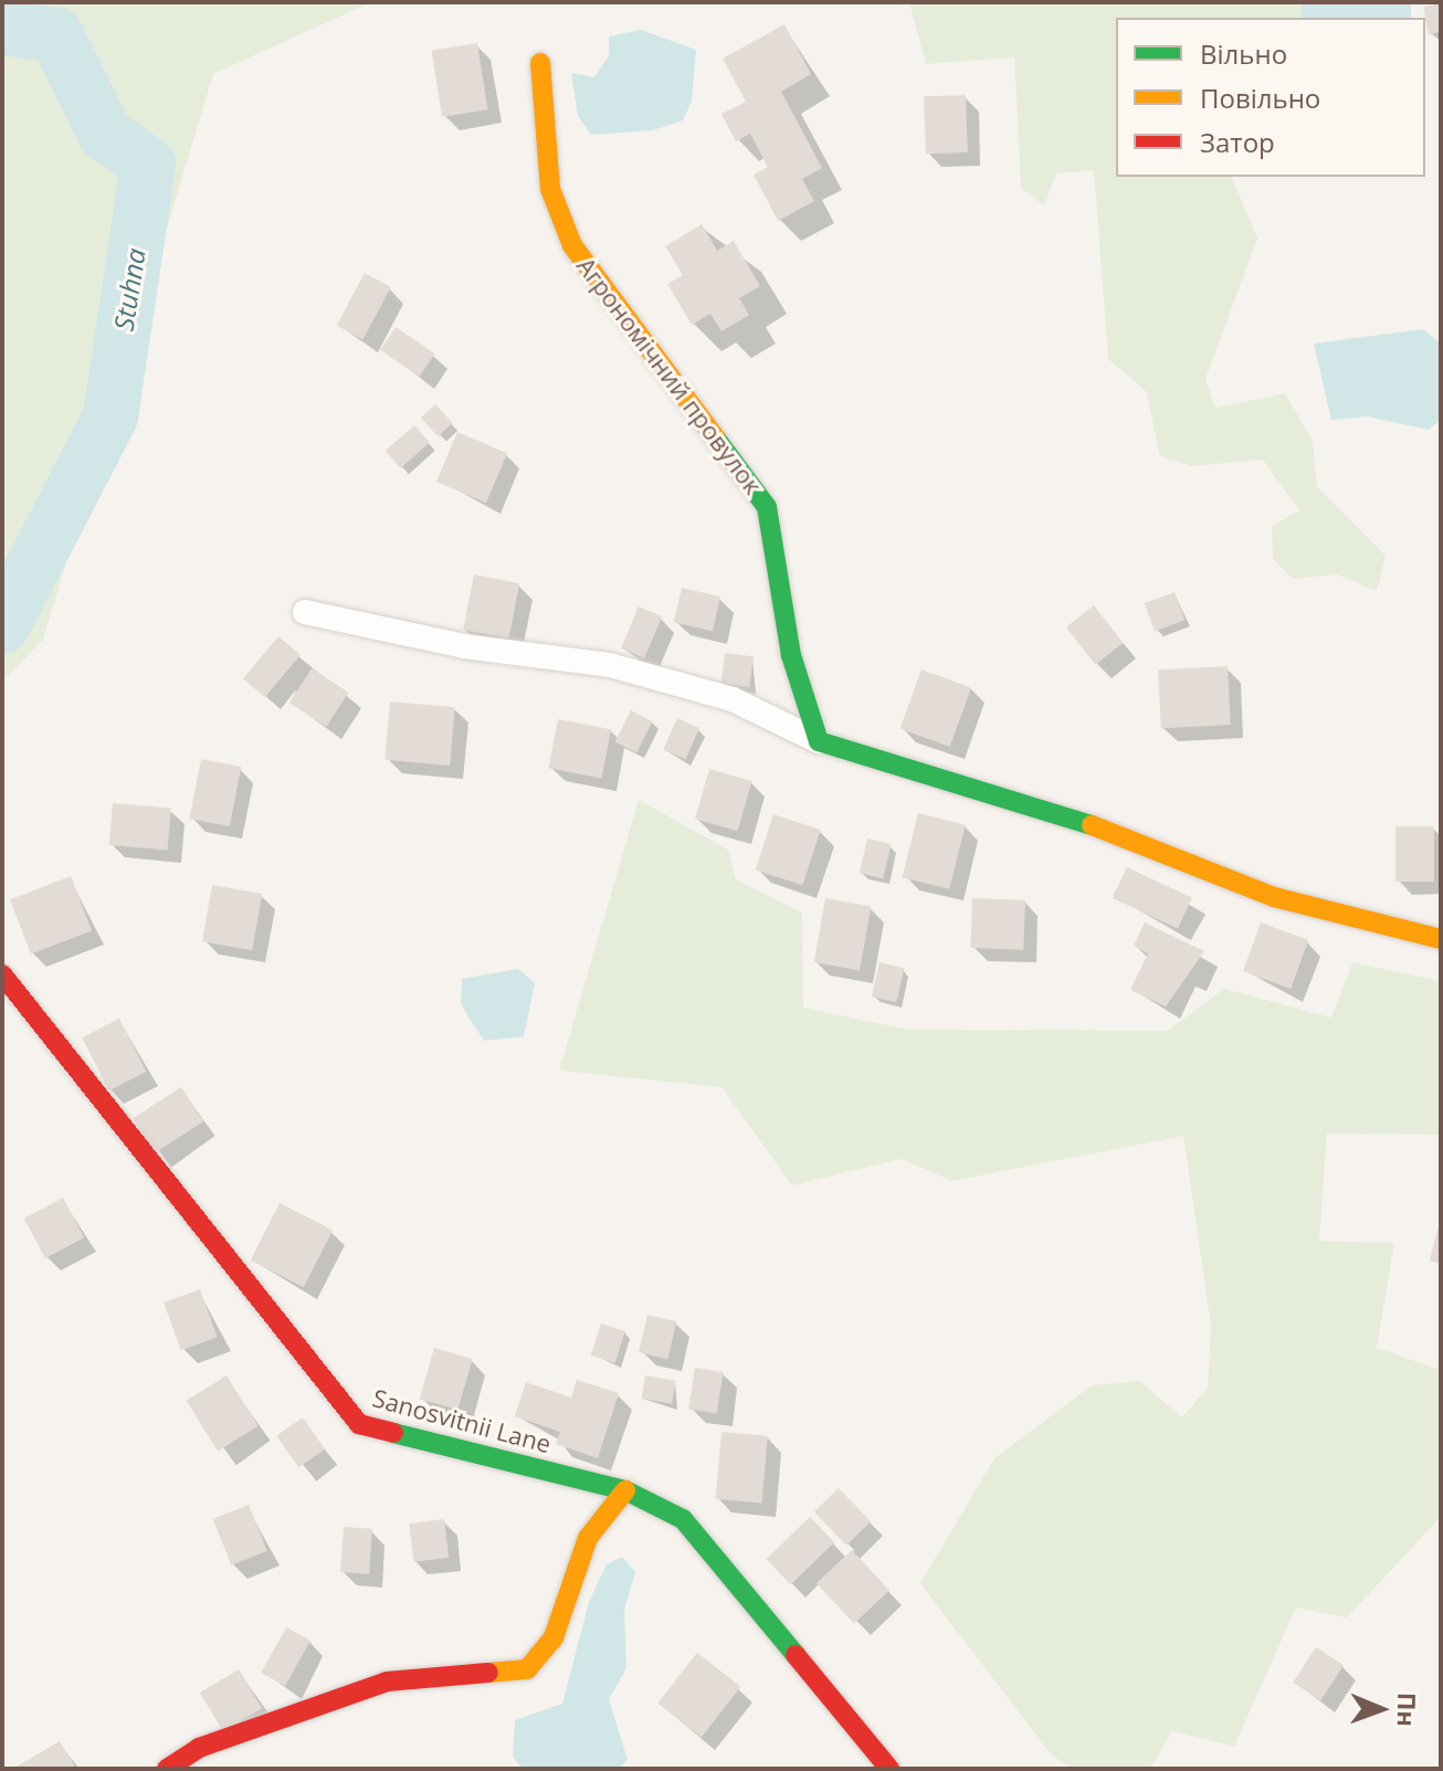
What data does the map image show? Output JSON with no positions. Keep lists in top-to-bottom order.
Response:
{
  "streets": {
    "street": ["Агрономічний провулок", "Sanosvitnii Lane"]
  },
  "water": ["Stuhna"],
  "legend": ["Вільно", "Повільно", "Затор"],
  "north": "right"
}
